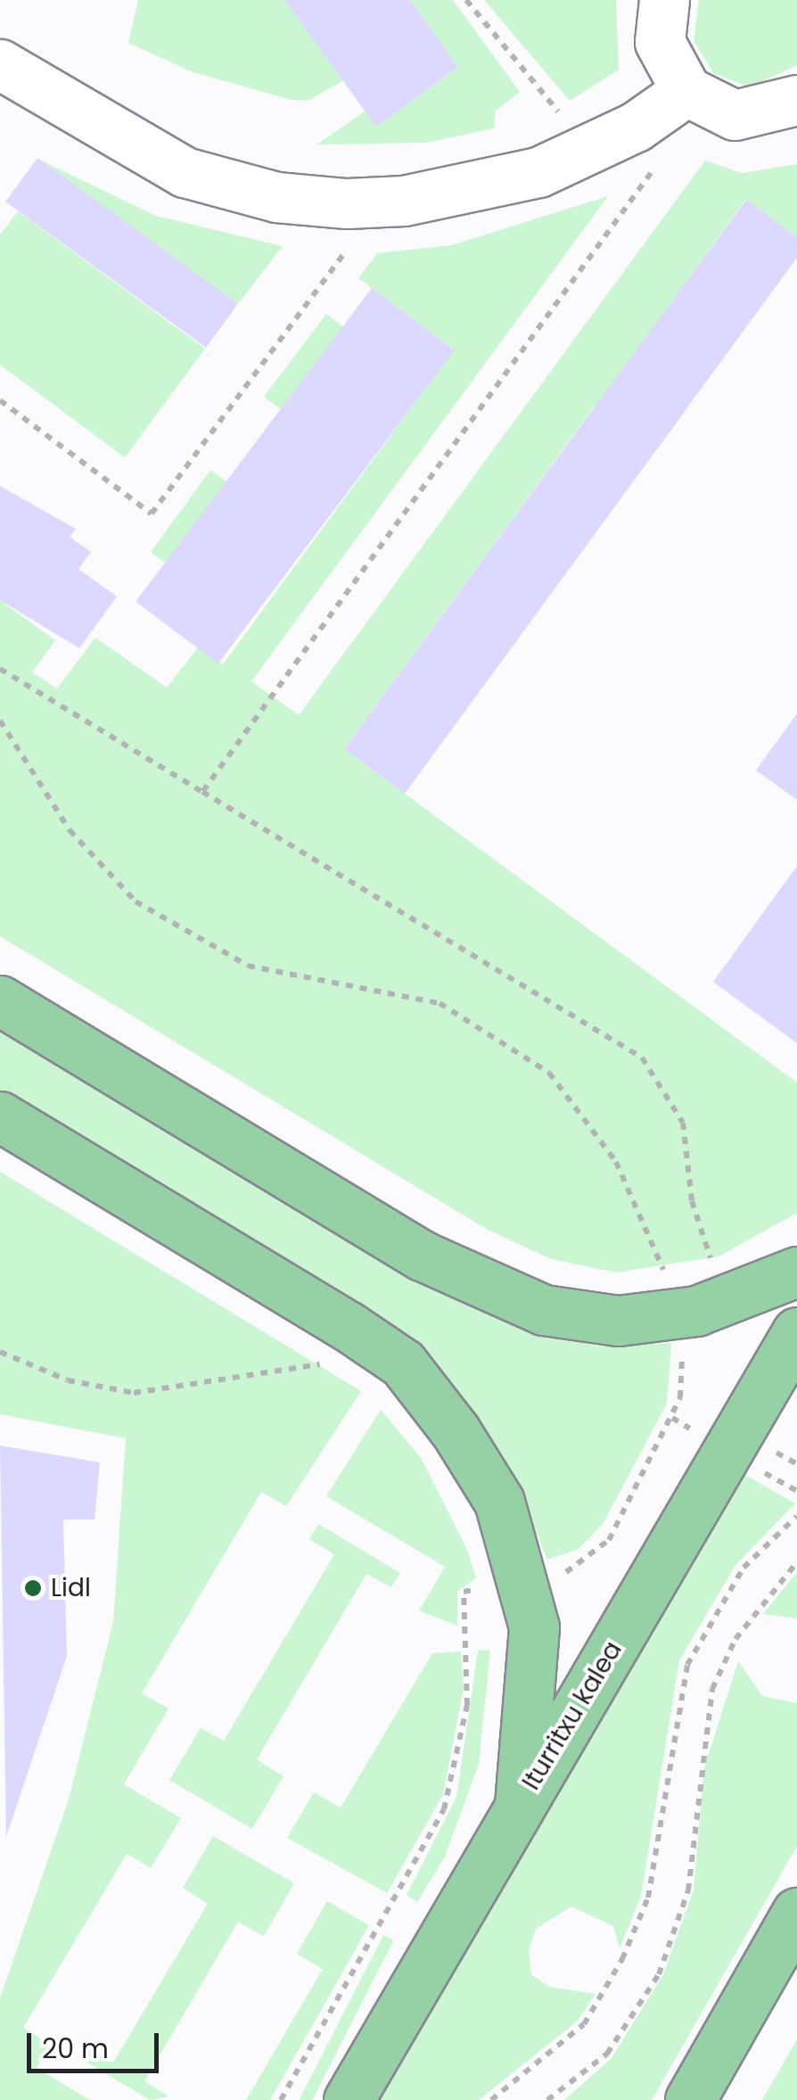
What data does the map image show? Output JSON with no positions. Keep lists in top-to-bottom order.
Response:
{
  "streets": {
    "main road": ["Iturritxu kalea"]
  },
  "places": ["Lidl"],
  "scale_bar": "20 m"
}
